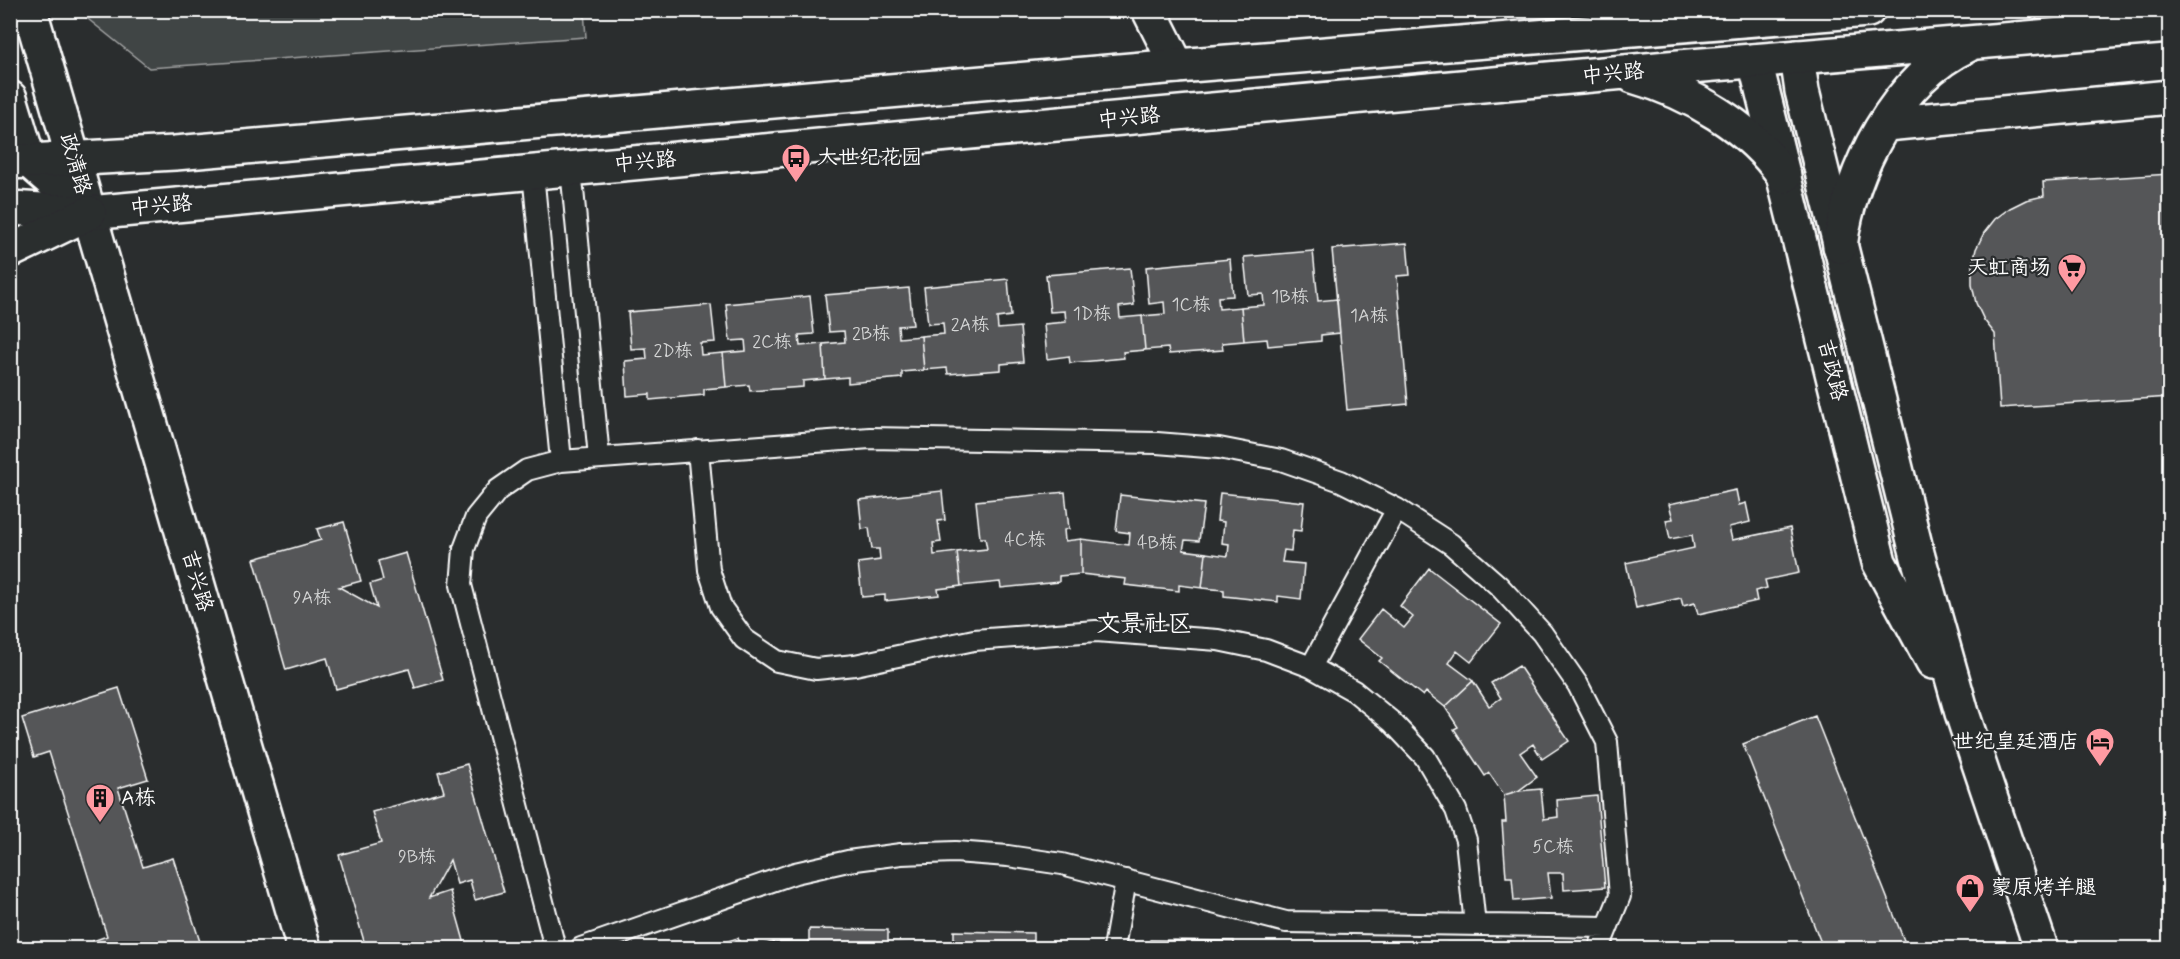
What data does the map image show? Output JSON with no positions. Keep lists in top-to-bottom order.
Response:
{
  "streets": {
    "main road": [
      "中兴路",
      "政清路",
      "吉政路",
      "吉兴路"
    ]
  },
  "crossings": [
    ["中兴路", "政清路"],
    ["中兴路", "吉政路"],
    ["中兴路", "吉兴路"],
    ["政清路", "吉兴路"]
  ],
  "districts": ["文景社区"],
  "places": {
    "bus stop": ["大世纪花园"],
    "supermarket": ["天虹商场"],
    "hotel": ["世纪皇廷酒店"],
    "building": ["A栋"],
    "shop": ["蒙原烤羊腿"]
  },
  "house_numbers": [
    "1B栋",
    "1C栋",
    "1D栋",
    "1A栋",
    "2A栋",
    "2B栋",
    "2C栋",
    "2D栋",
    "4C栋",
    "4B栋",
    "9A栋",
    "5C栋",
    "9B栋"
  ]
}
